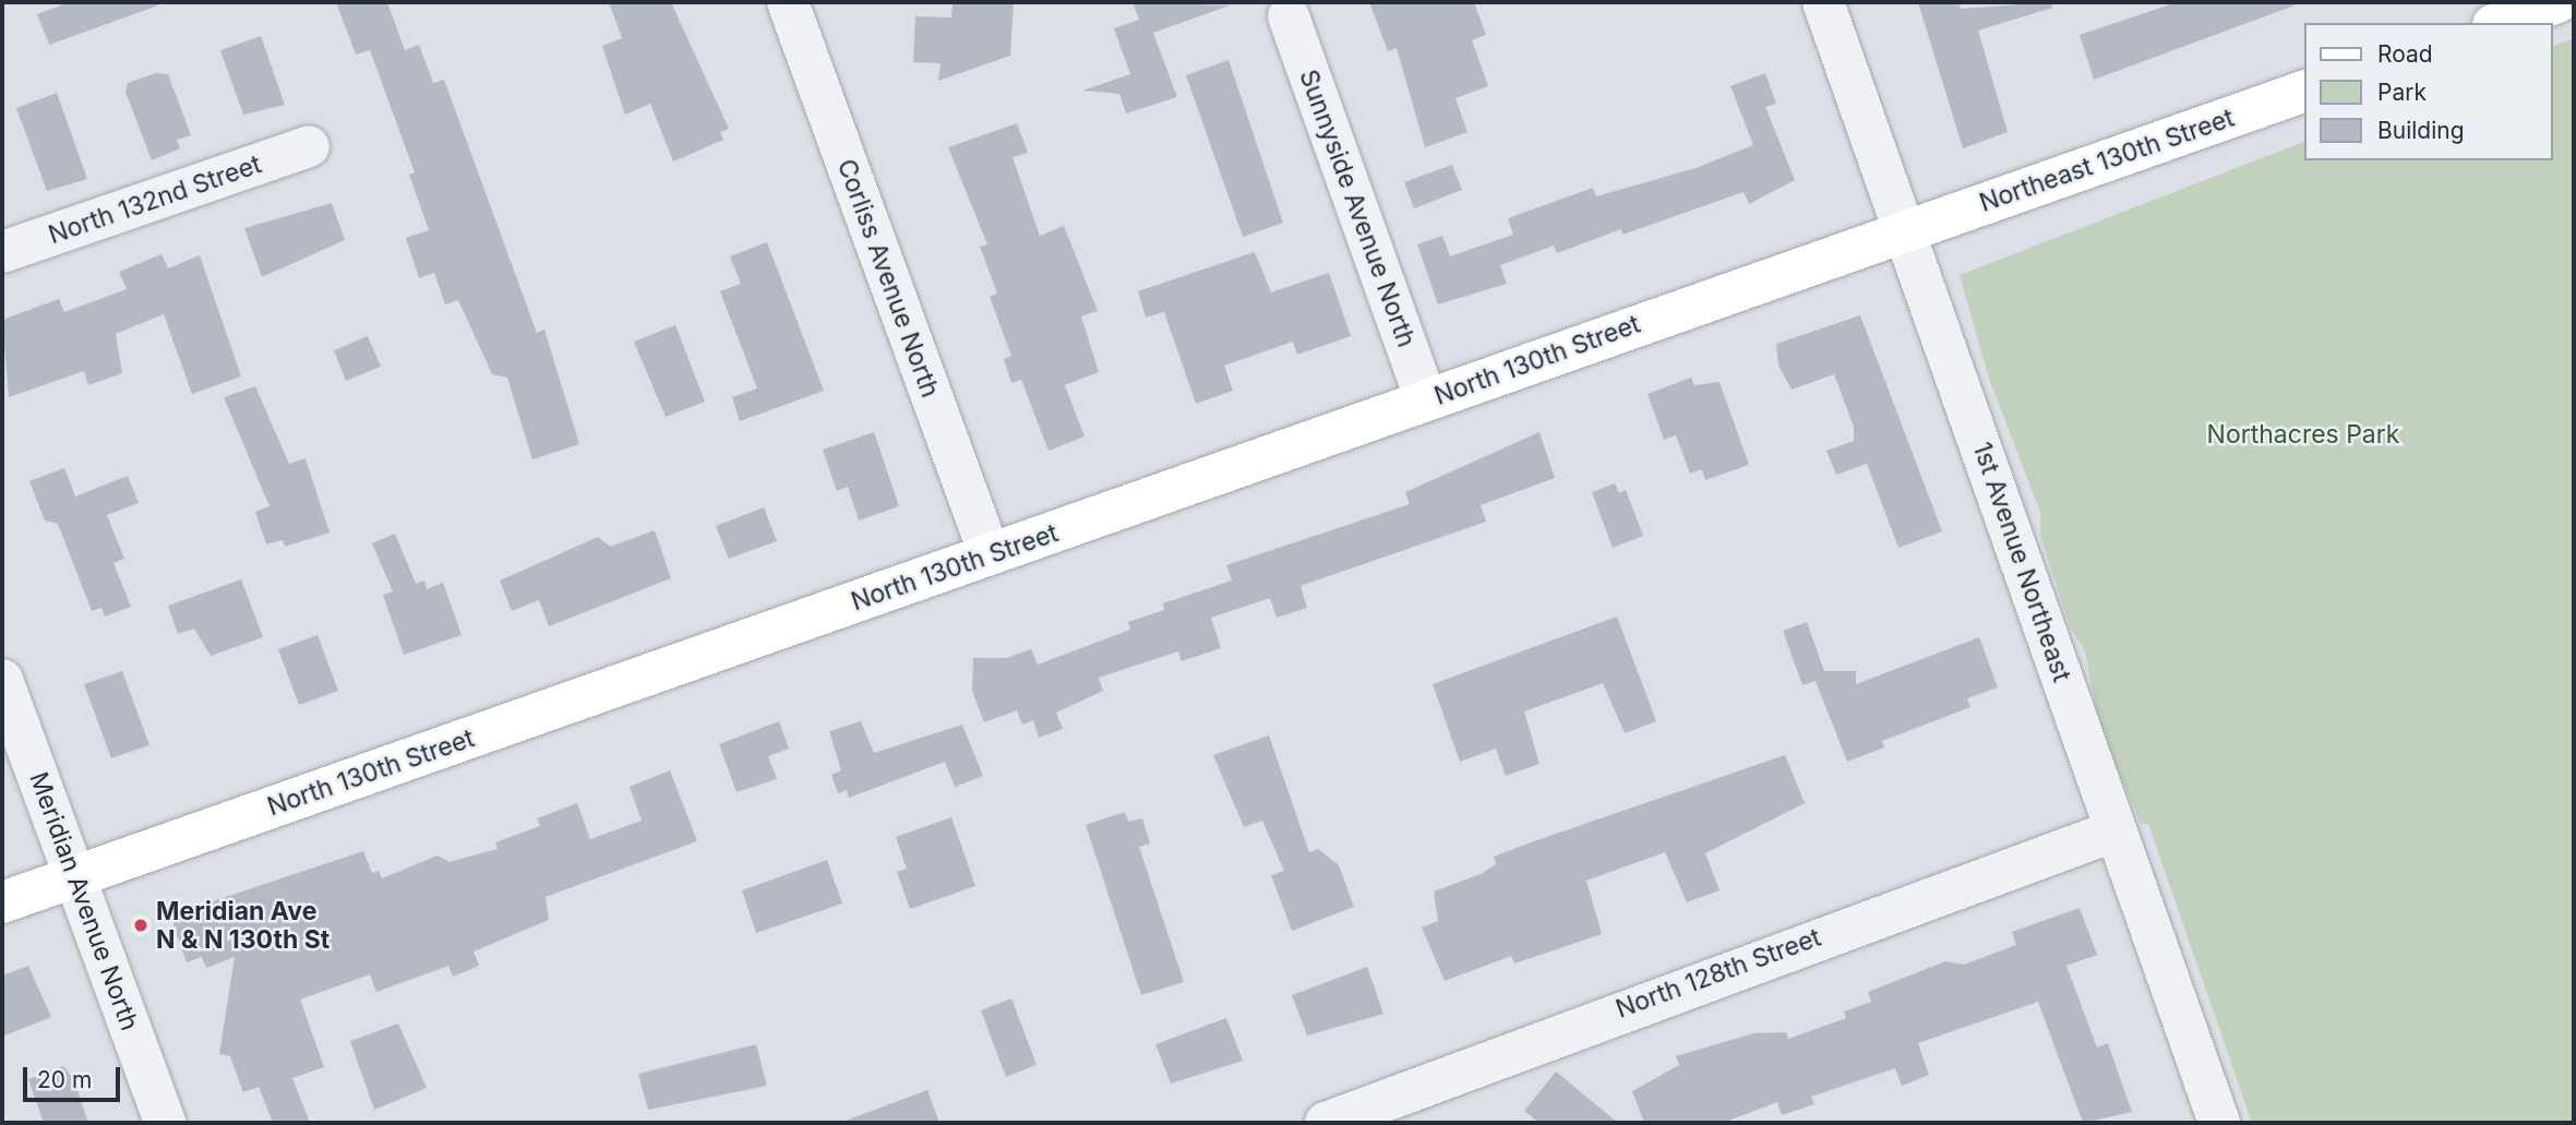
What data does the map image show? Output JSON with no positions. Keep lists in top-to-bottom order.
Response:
{
  "streets": {
    "main road": ["Northeast 130th Street", "North 130th Street"],
    "street": [
      "North 132nd Street",
      "Sunnyside Avenue North",
      "Corliss Avenue North",
      "1st Avenue Northeast",
      "Meridian Avenue North",
      "North 128th Street"
    ]
  },
  "crossings": [
    ["Northeast 130th Street", "North 130th Street"],
    ["Northeast 130th Street", "1st Avenue Northeast"],
    ["Sunnyside Avenue North", "North 130th Street"],
    ["Corliss Avenue North", "North 130th Street"],
    ["North 130th Street", "1st Avenue Northeast"],
    ["North 130th Street", "Meridian Avenue North"],
    ["1st Avenue Northeast", "North 128th Street"]
  ],
  "parks": ["Northacres Park"],
  "places": ["Meridian Ave N & N 130th St"],
  "legend": ["Road", "Park", "Building"],
  "scale_bar": "20 m"
}
